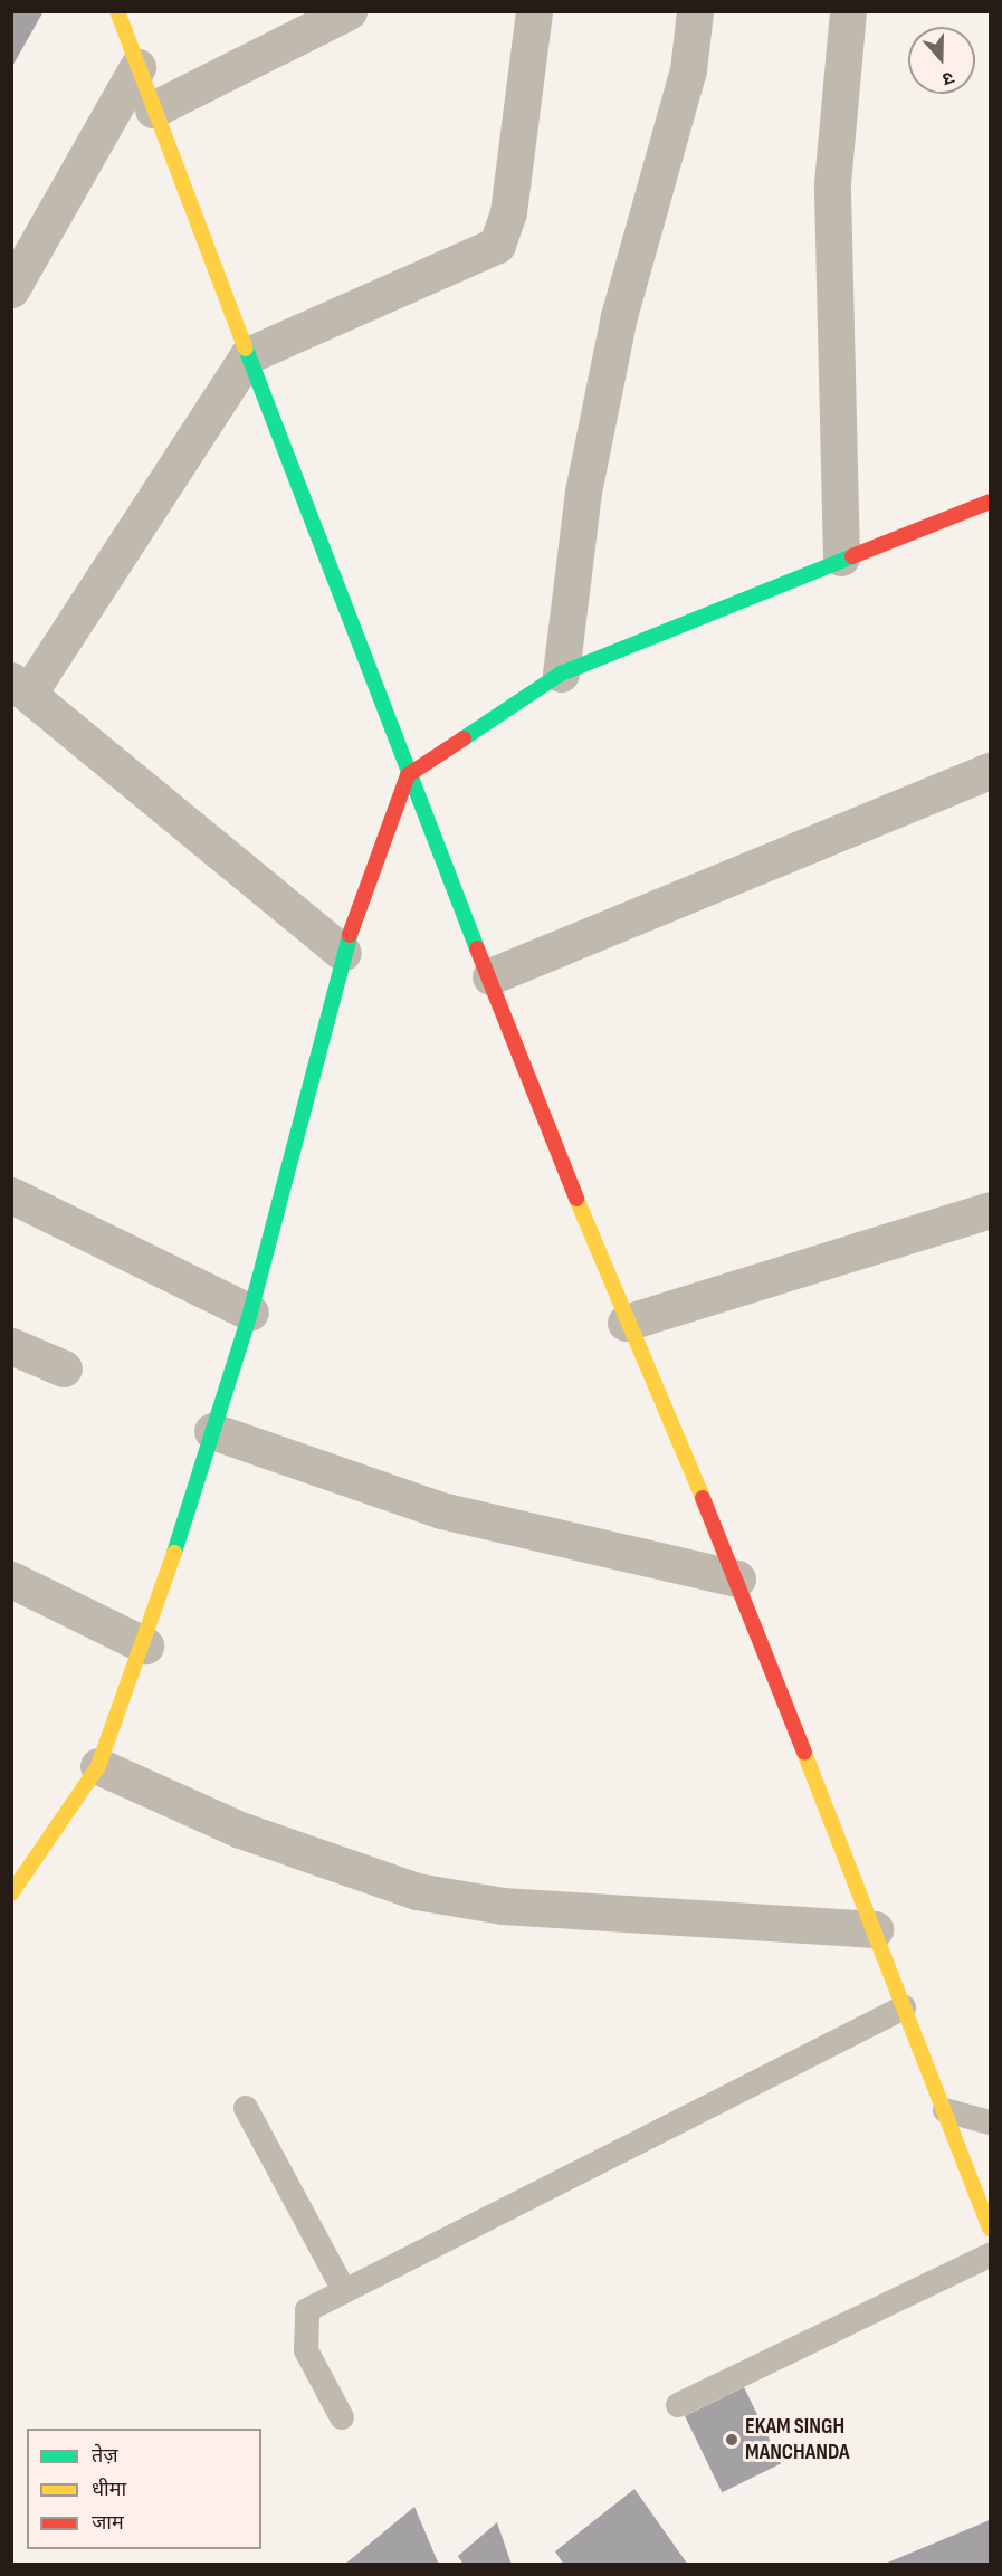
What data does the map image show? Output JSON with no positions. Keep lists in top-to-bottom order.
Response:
{
  "places": ["EKAM SINGH MANCHANDA"],
  "legend": ["तेज़", "धीमा", "जाम"],
  "north": "bottom"
}
